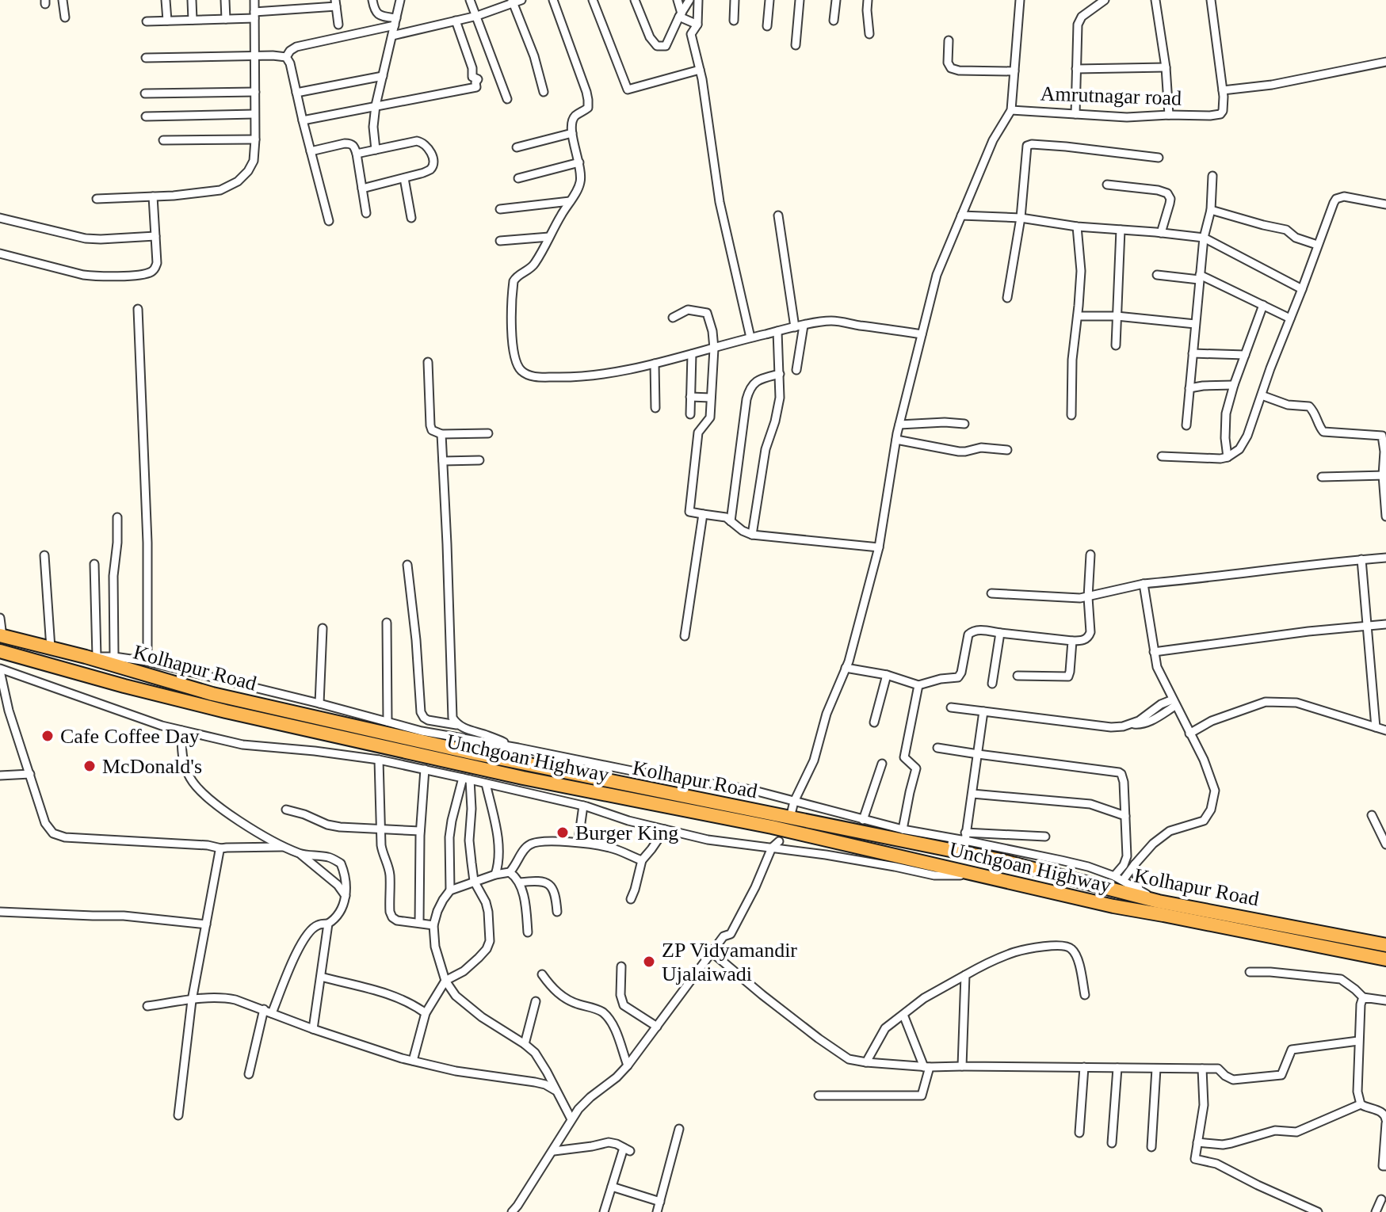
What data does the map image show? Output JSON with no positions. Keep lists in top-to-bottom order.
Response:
{
  "streets": {
    "highway": ["Kolhapur Road", "Unchgoan Highway"],
    "street": ["Amrutnagar road"]
  },
  "places": [
    "Cafe Coffee Day",
    "McDonald's",
    "Burger King",
    "ZP Vidyamandir Ujalaiwadi"
  ]
}
